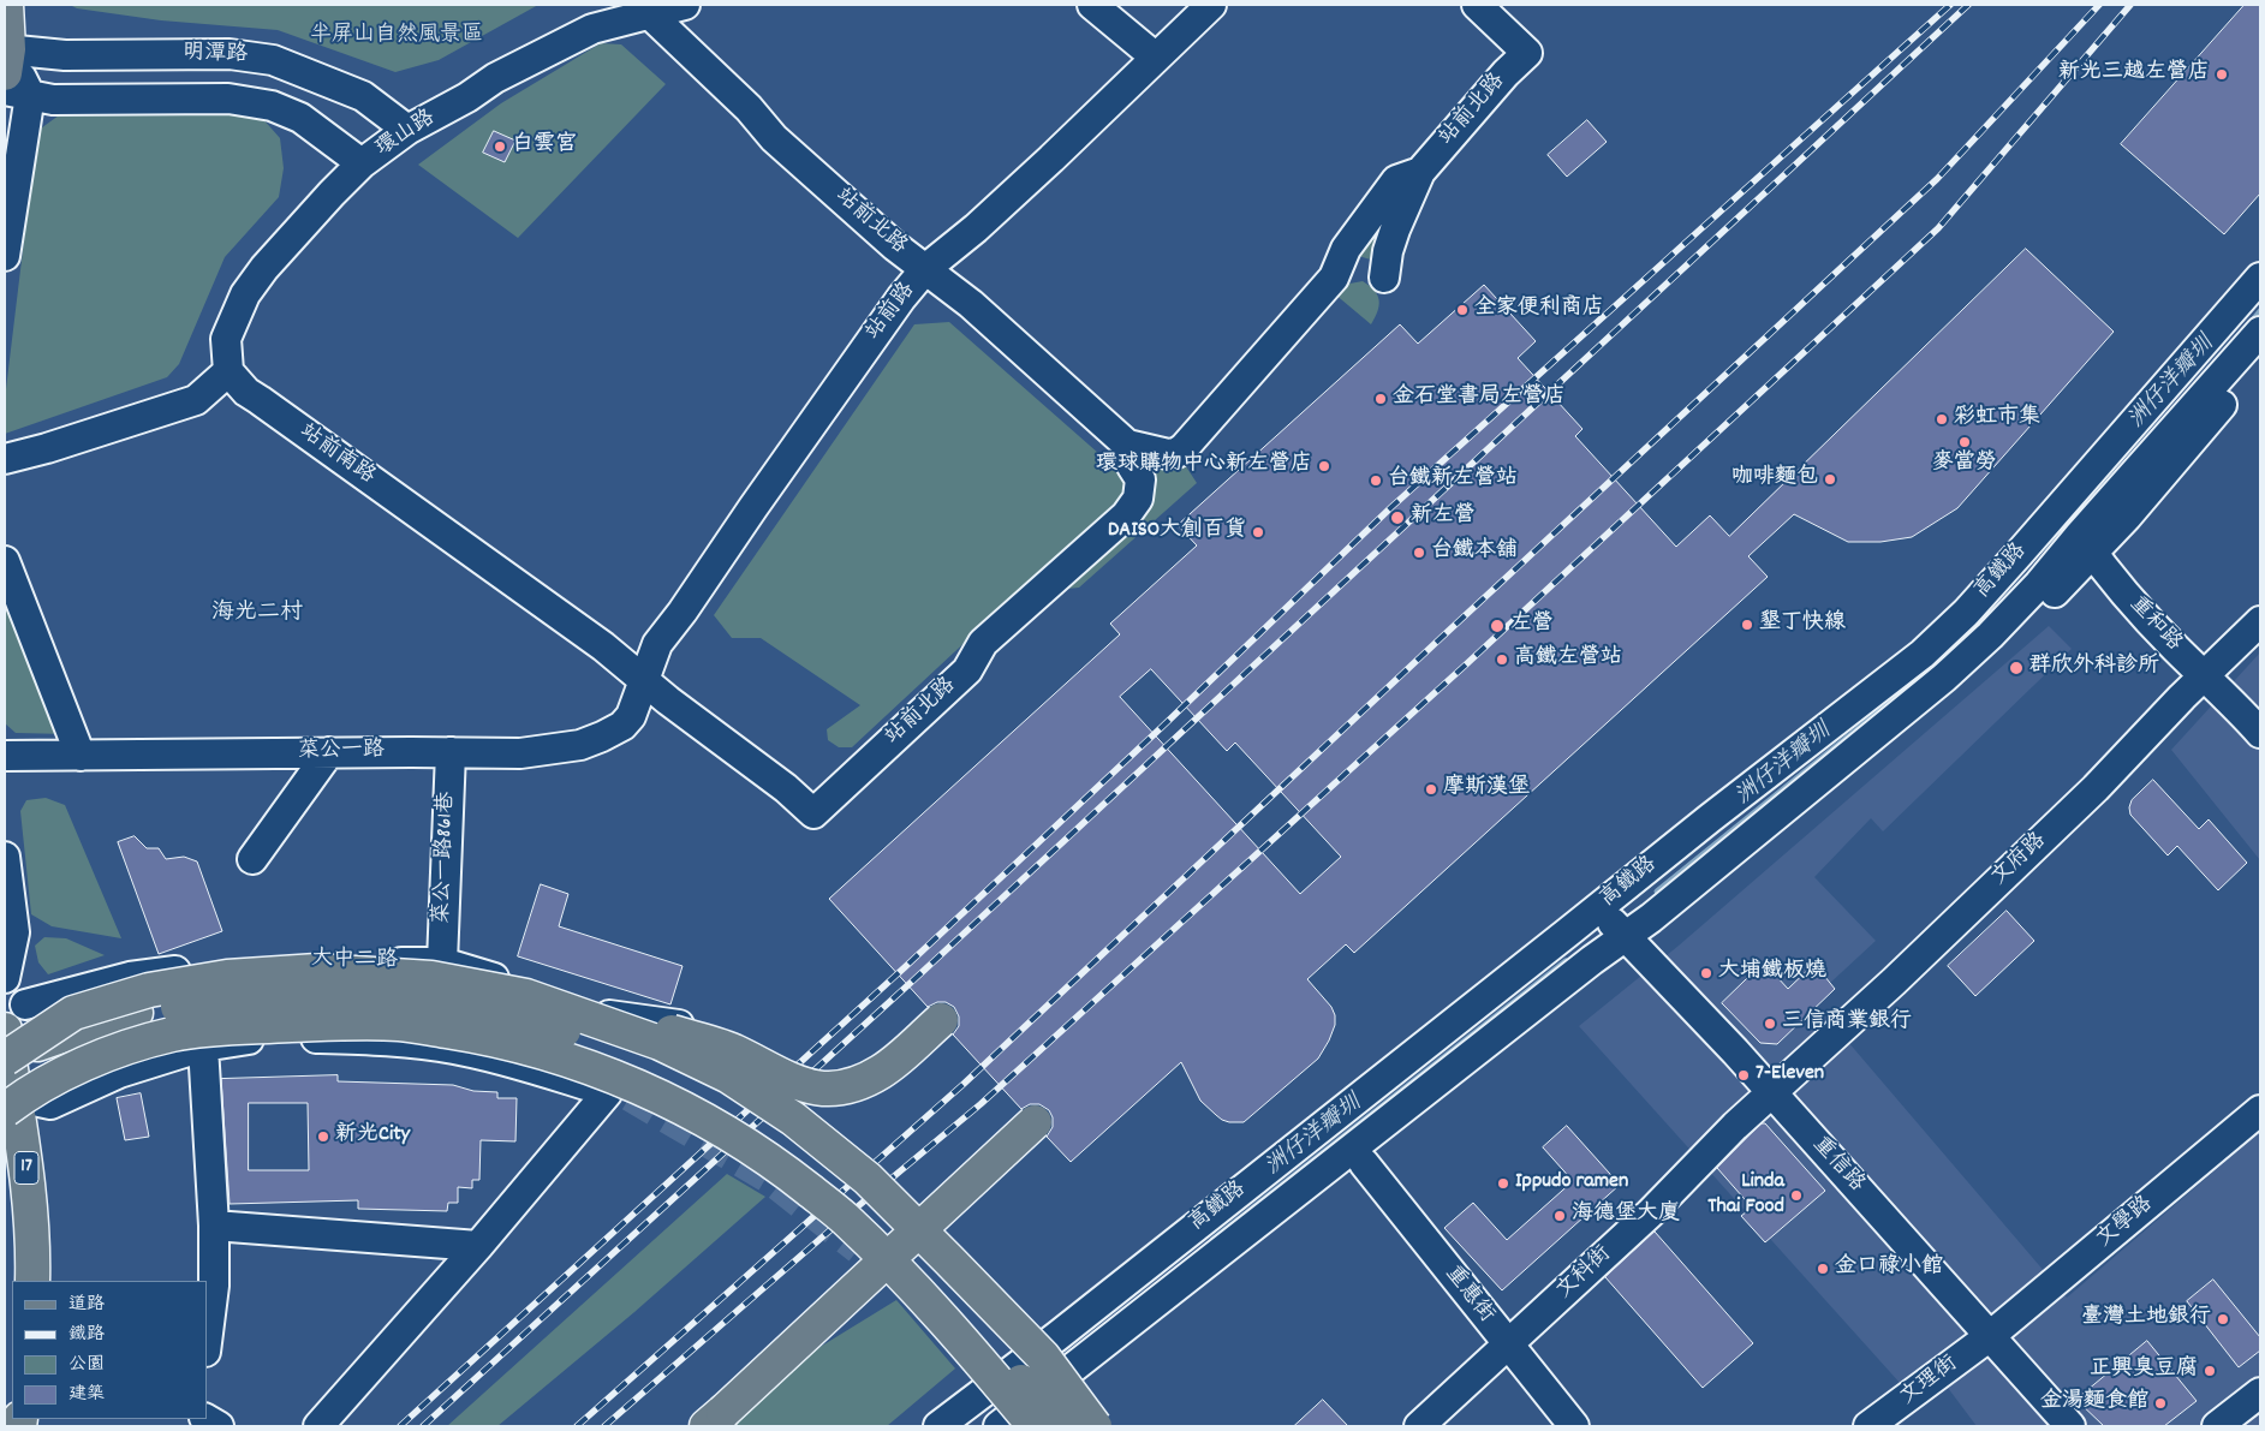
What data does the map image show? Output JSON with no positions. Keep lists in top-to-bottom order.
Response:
{
  "streets": {
    "main road": ["17"],
    "street": [
      "明潭路",
      "站前北路",
      "環山路",
      "站前路",
      "站前南路",
      "高鐵路",
      "重和路",
      "菜公一路",
      "菜公一路861巷",
      "文府路",
      "大中二路",
      "重信路",
      "文學路",
      "文科街",
      "重惠街",
      "文理街"
    ]
  },
  "crossings": [
    ["明潭路", "環山路"],
    ["站前北路", "環山路"],
    ["站前北路", "站前路"],
    ["站前北路", "站前南路"],
    ["站前北路", "菜公一路"],
    ["環山路", "站前南路"],
    ["站前路", "站前南路"],
    ["站前路", "菜公一路"],
    ["站前南路", "菜公一路"],
    ["高鐵路", "重和路"],
    ["高鐵路", "重信路"],
    ["高鐵路", "重惠街"],
    ["重和路", "文府路"],
    ["菜公一路", "菜公一路861巷"],
    ["菜公一路861巷", "大中二路"],
    ["文府路", "重信路"],
    ["文府路", "文科街"],
    ["重信路", "文學路"],
    ["重信路", "文科街"],
    ["重信路", "文理街"],
    ["文學路", "文理街"],
    ["文科街", "重惠街"]
  ],
  "districts": ["海光二村"],
  "water": ["洲仔洋瓣圳"],
  "parks": ["半屏山自然風景區"],
  "places": [
    "新光三越左營店",
    "白雲宮",
    "全家便利商店",
    "金石堂書局左營店",
    "彩虹市集",
    "麥當勞",
    "環球購物中心新左營店",
    "咖啡麵包",
    "台鐵新左營站",
    "新左營",
    "DAISO大創百貨",
    "台鐵本舖",
    "墾丁快線",
    "左營",
    "高鐵左營站",
    "群欣外科診所",
    "摩斯漢堡",
    "大埔鐵板燒",
    "三信商業銀行",
    "7-Eleven",
    "新光City",
    "Ippudo ramen",
    "Linda Thai Food",
    "海德堡大廈",
    "金口祿小館",
    "臺灣土地銀行",
    "正興臭豆腐",
    "金湯麵食館"
  ],
  "legend": [
    "道路",
    "鐵路",
    "公園",
    "建築"
  ]
}
